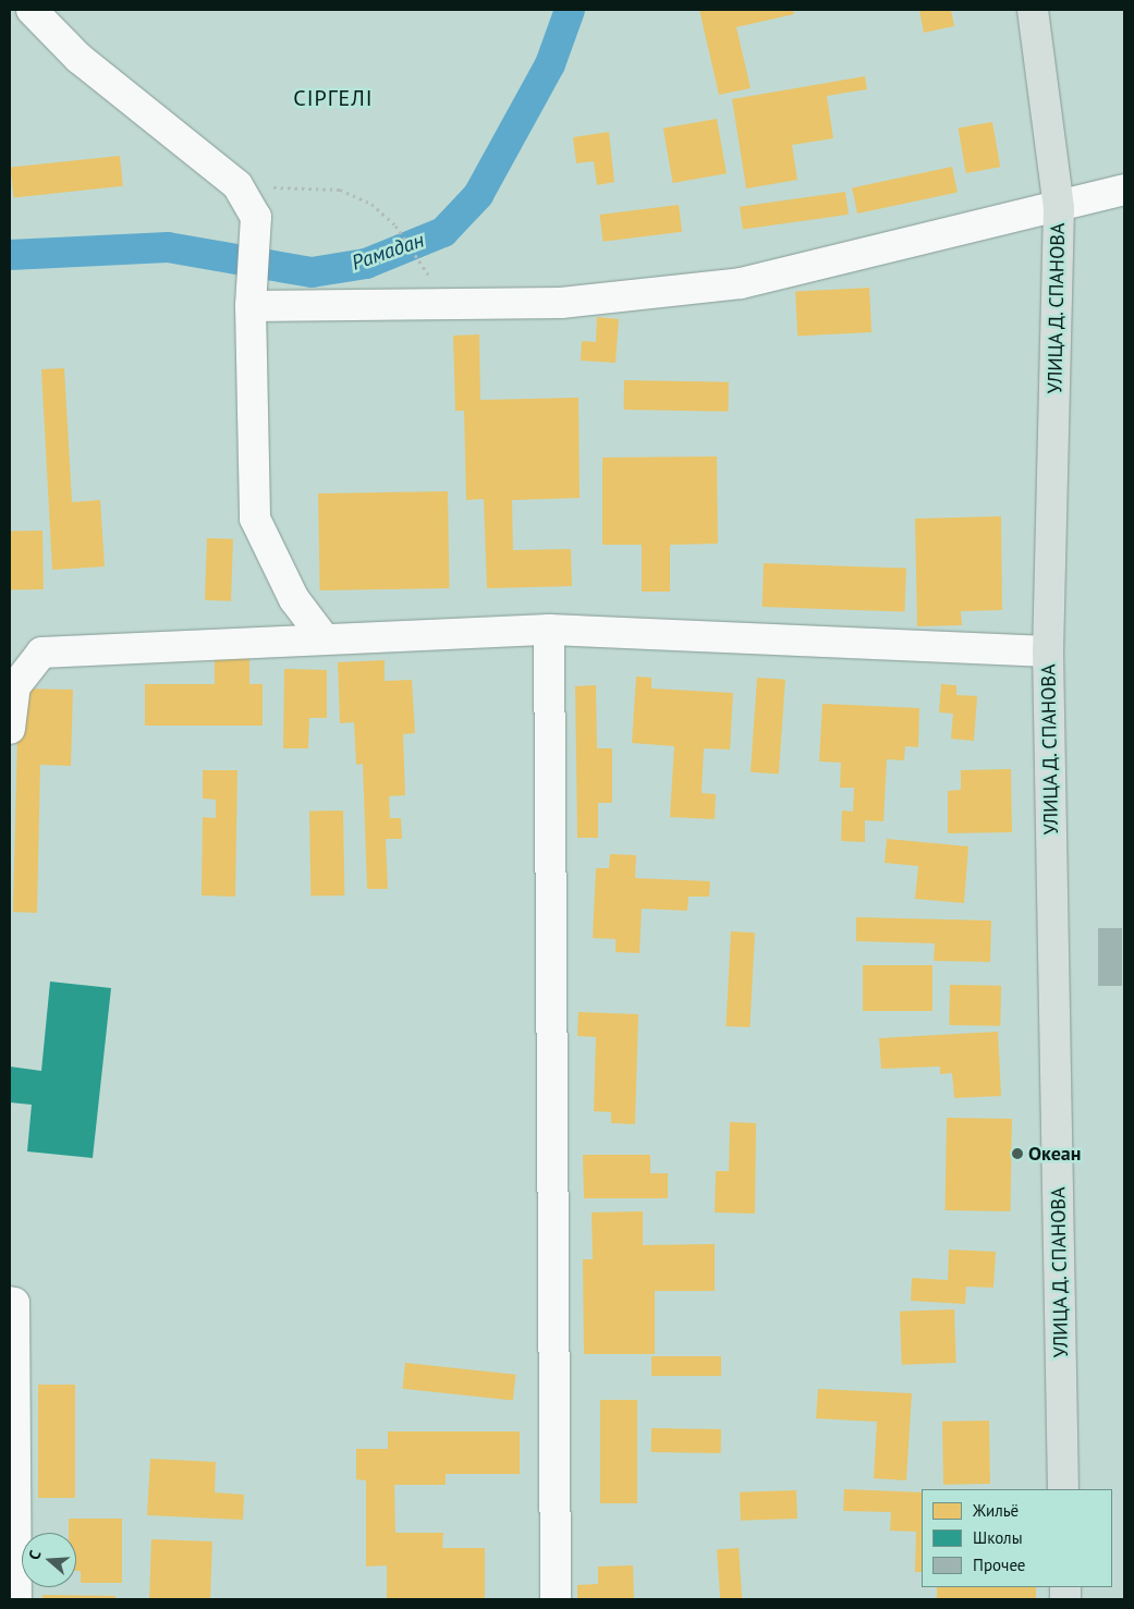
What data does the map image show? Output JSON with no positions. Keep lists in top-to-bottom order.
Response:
{
  "streets": {
    "main road": ["УЛИЦА Д. СПАНОВА"]
  },
  "districts": ["СІРГЕЛІ"],
  "water": ["Рамадан"],
  "places": ["Океан"],
  "legend": ["Жильё", "Школы", "Прочее"],
  "north": "left"
}
